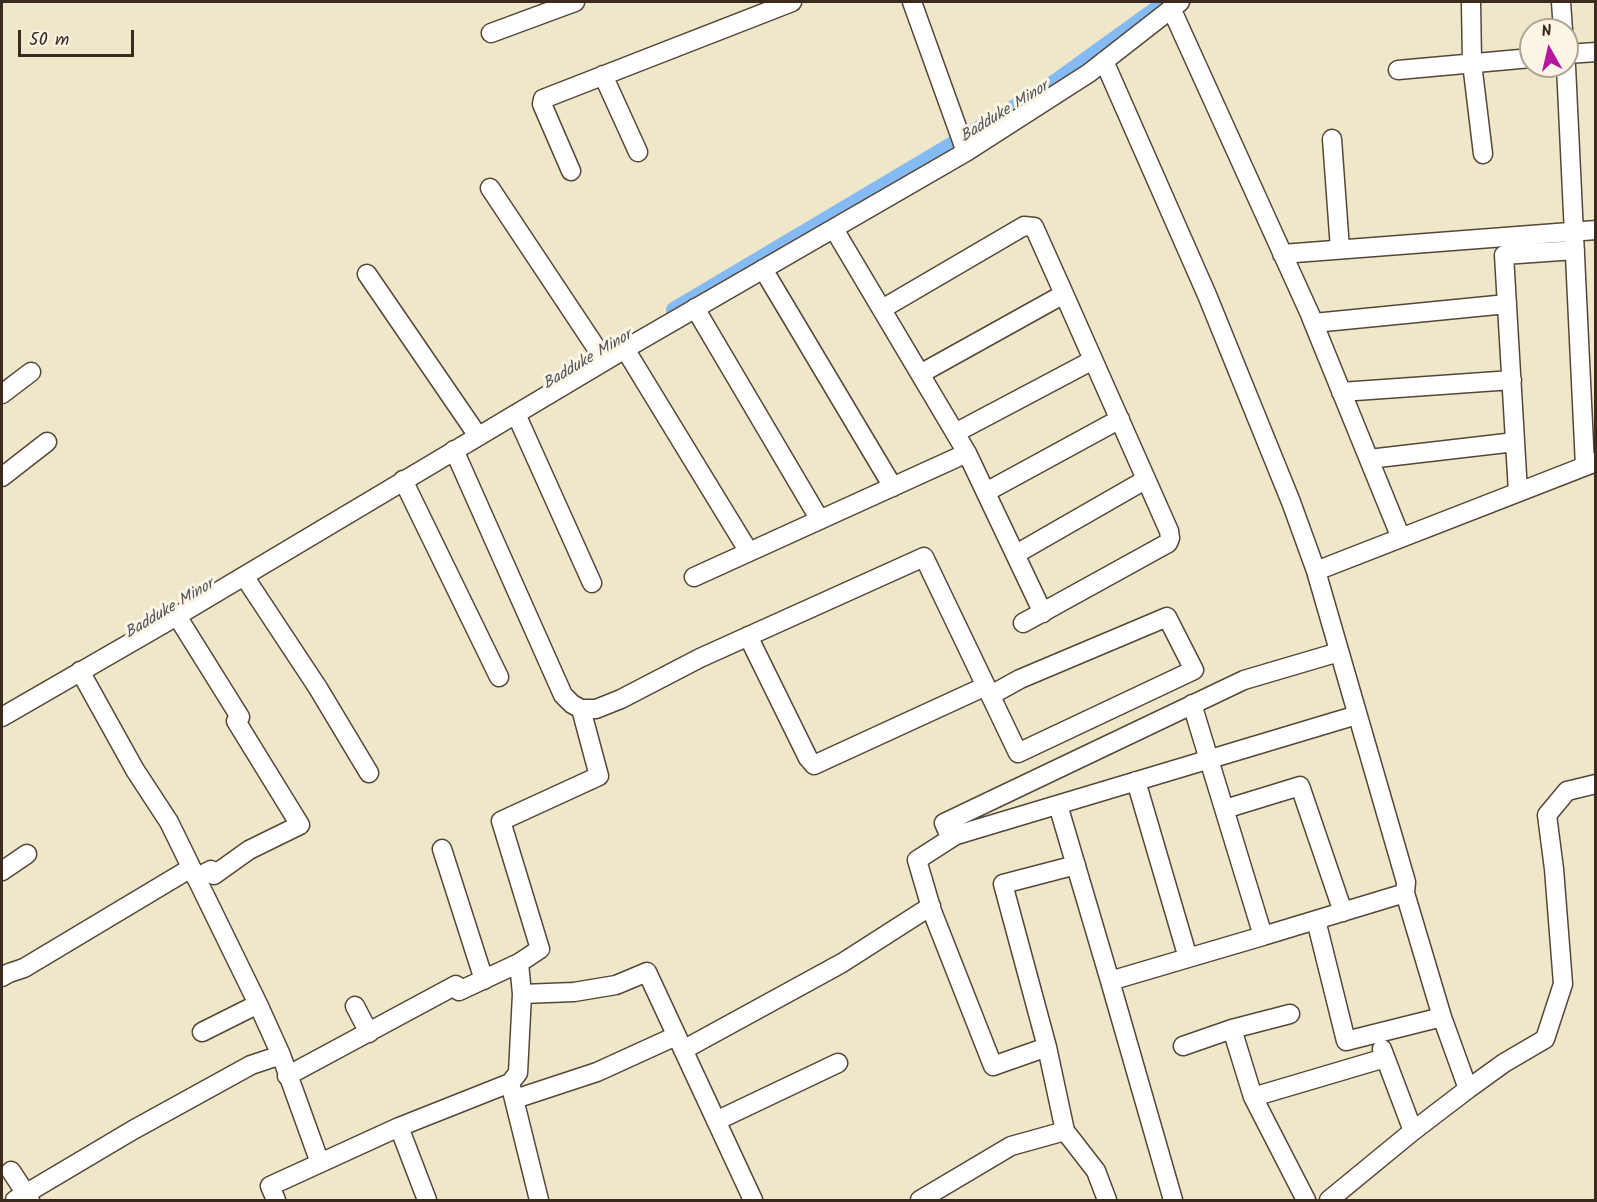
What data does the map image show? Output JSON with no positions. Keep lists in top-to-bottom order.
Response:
{
  "water": ["Badduke Minor"],
  "scale_bar": "50 m",
  "north": "top"
}
